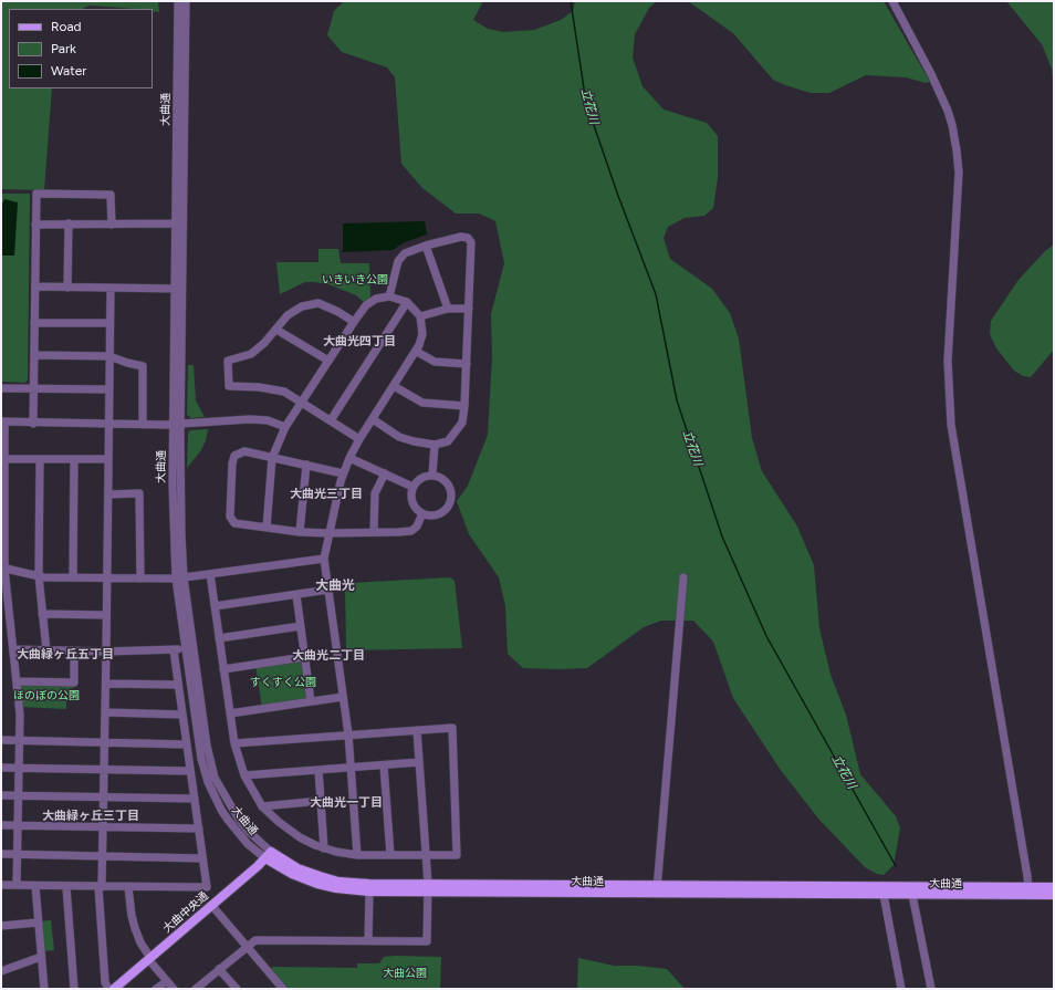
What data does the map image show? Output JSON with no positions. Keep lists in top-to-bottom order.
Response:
{
  "streets": {
    "main road": ["大曲通", "大曲中央通"]
  },
  "crossings": [
    ["大曲通", "大曲中央通"]
  ],
  "districts": [
    "大曲光四丁目",
    "大曲光三丁目",
    "大曲光",
    "大曲緑ヶ丘五丁目",
    "大曲光二丁目",
    "大曲光一丁目",
    "大曲緑ヶ丘三丁目"
  ],
  "water": ["立花川"],
  "parks": [
    "いきいき公園",
    "すくすく公園",
    "ほのぼの公園",
    "大曲公園"
  ],
  "legend": ["Road", "Park", "Water"]
}
